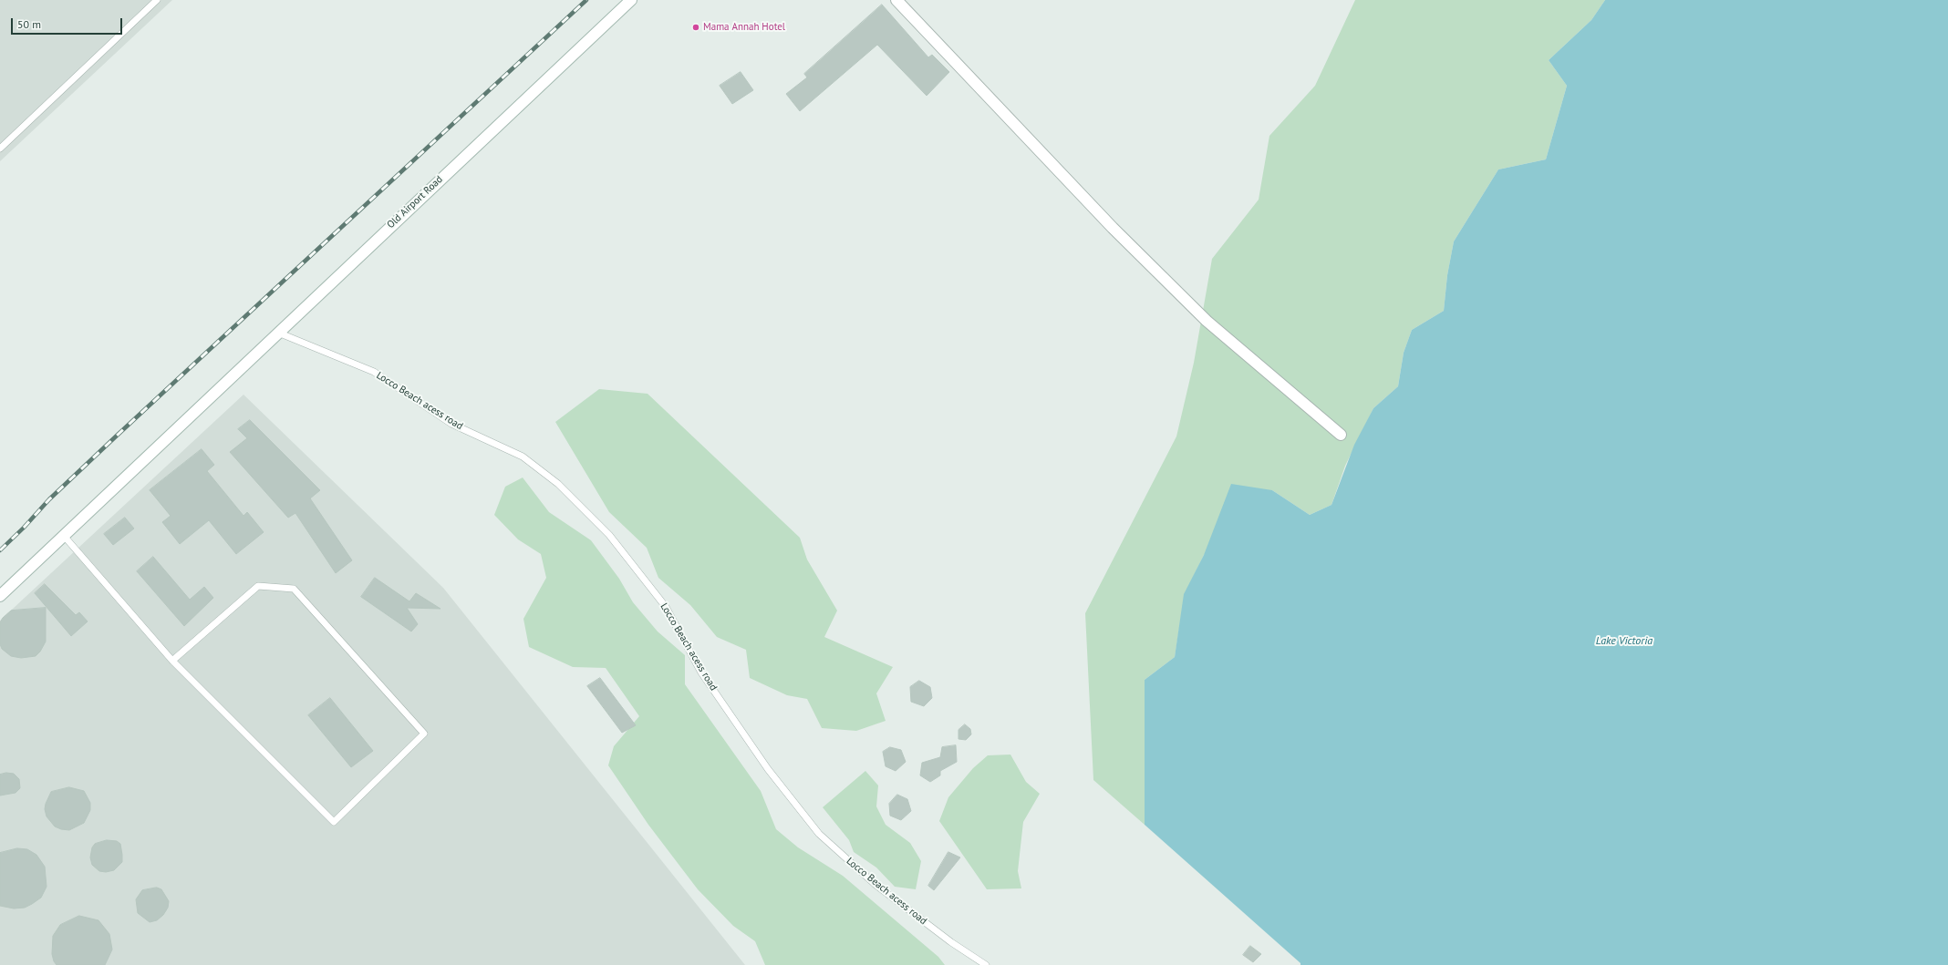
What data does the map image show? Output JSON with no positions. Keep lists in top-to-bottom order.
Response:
{
  "streets": {
    "main road": ["Old Airport Road"],
    "lane": ["Locco Beach acess road"]
  },
  "crossings": [
    ["Old Airport Road", "Locco Beach acess road"]
  ],
  "water": ["Lake Victoria"],
  "places": ["Mama Annah Hotel"],
  "scale_bar": "50 m"
}
